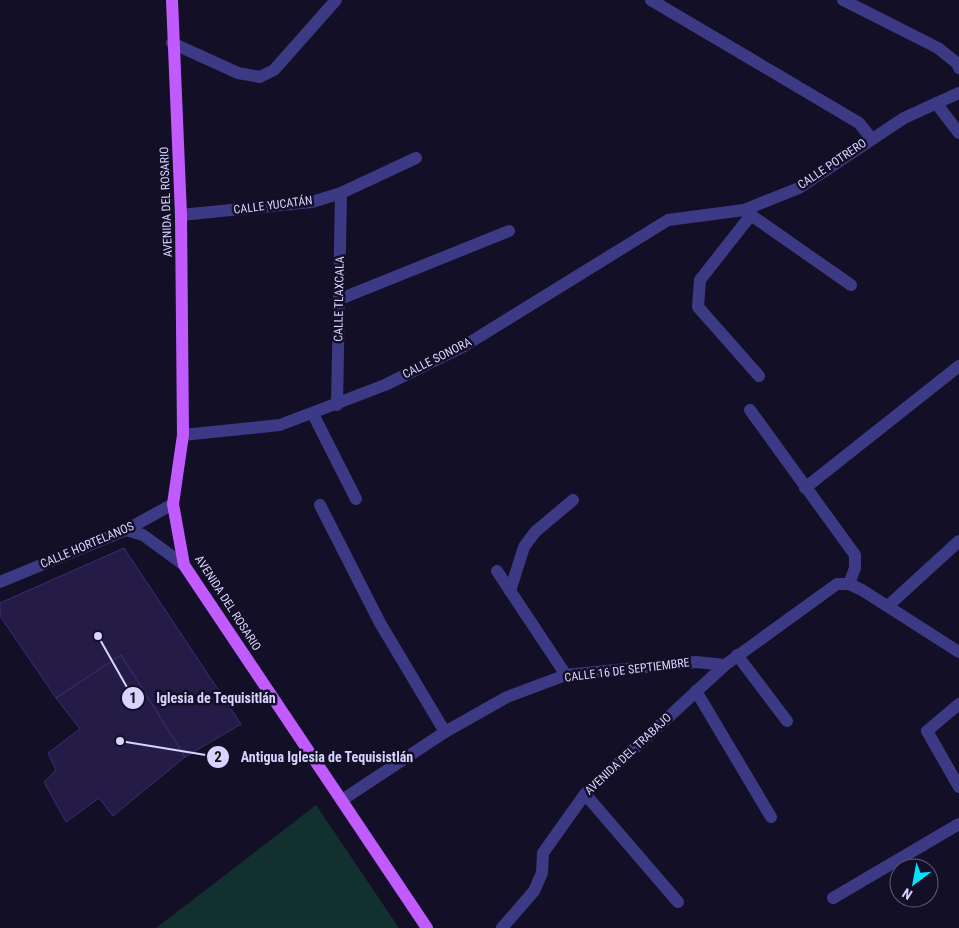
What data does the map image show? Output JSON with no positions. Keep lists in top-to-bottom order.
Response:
{
  "streets": {
    "main road": ["AVENIDA DEL ROSARIO"],
    "street": [
      "CALLE POTRERO",
      "CALLE YUCATÁN",
      "CALLE TLAXCALA",
      "CALLE SONORA",
      "CALLE HORTELANOS",
      "CALLE 16 DE SEPTIEMBRE",
      "AVENIDA DEL TRABAJO"
    ]
  },
  "crossings": [
    ["CALLE POTRERO", "CALLE SONORA"],
    ["AVENIDA DEL ROSARIO", "CALLE YUCATÁN"],
    ["AVENIDA DEL ROSARIO", "CALLE SONORA"],
    ["AVENIDA DEL ROSARIO", "CALLE HORTELANOS"],
    ["AVENIDA DEL ROSARIO", "CALLE 16 DE SEPTIEMBRE"],
    ["CALLE YUCATÁN", "CALLE TLAXCALA"],
    ["CALLE TLAXCALA", "CALLE SONORA"],
    ["CALLE 16 DE SEPTIEMBRE", "AVENIDA DEL TRABAJO"]
  ],
  "places": ["Iglesia de Tequisitlán", "Antigua Iglesia de Tequisistlán"],
  "north": "bottom left"
}
